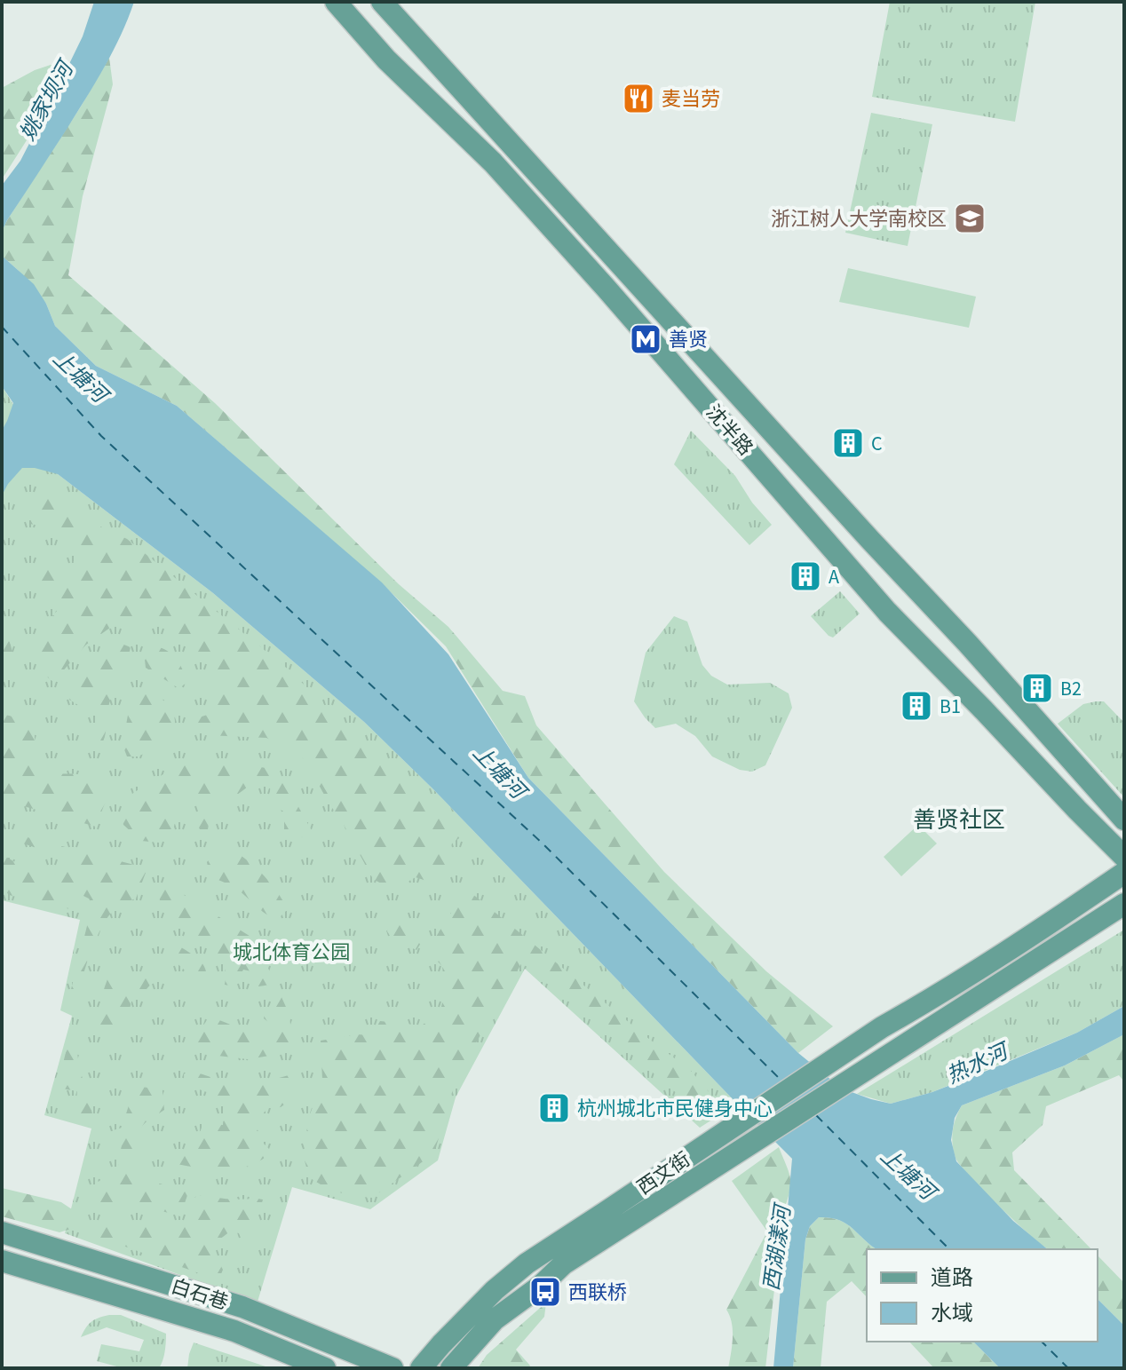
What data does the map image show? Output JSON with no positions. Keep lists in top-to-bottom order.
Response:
{
  "streets": {
    "main road": ["沈半路", "西文街", "白石巷"]
  },
  "districts": ["善贤社区"],
  "water": [
    "姚家坝河",
    "上塘河",
    "热水河",
    "西湖漾河"
  ],
  "parks": ["城北体育公园"],
  "places": {
    "restaurant": ["麦当劳"],
    "school or university": ["浙江树人大学南校区"],
    "metro station": ["善贤"],
    "building": [
      "C",
      "A",
      "B2",
      "B1",
      "杭州城北市民健身中心"
    ],
    "bus stop": ["西联桥"]
  },
  "legend": ["道路", "水域"]
}
